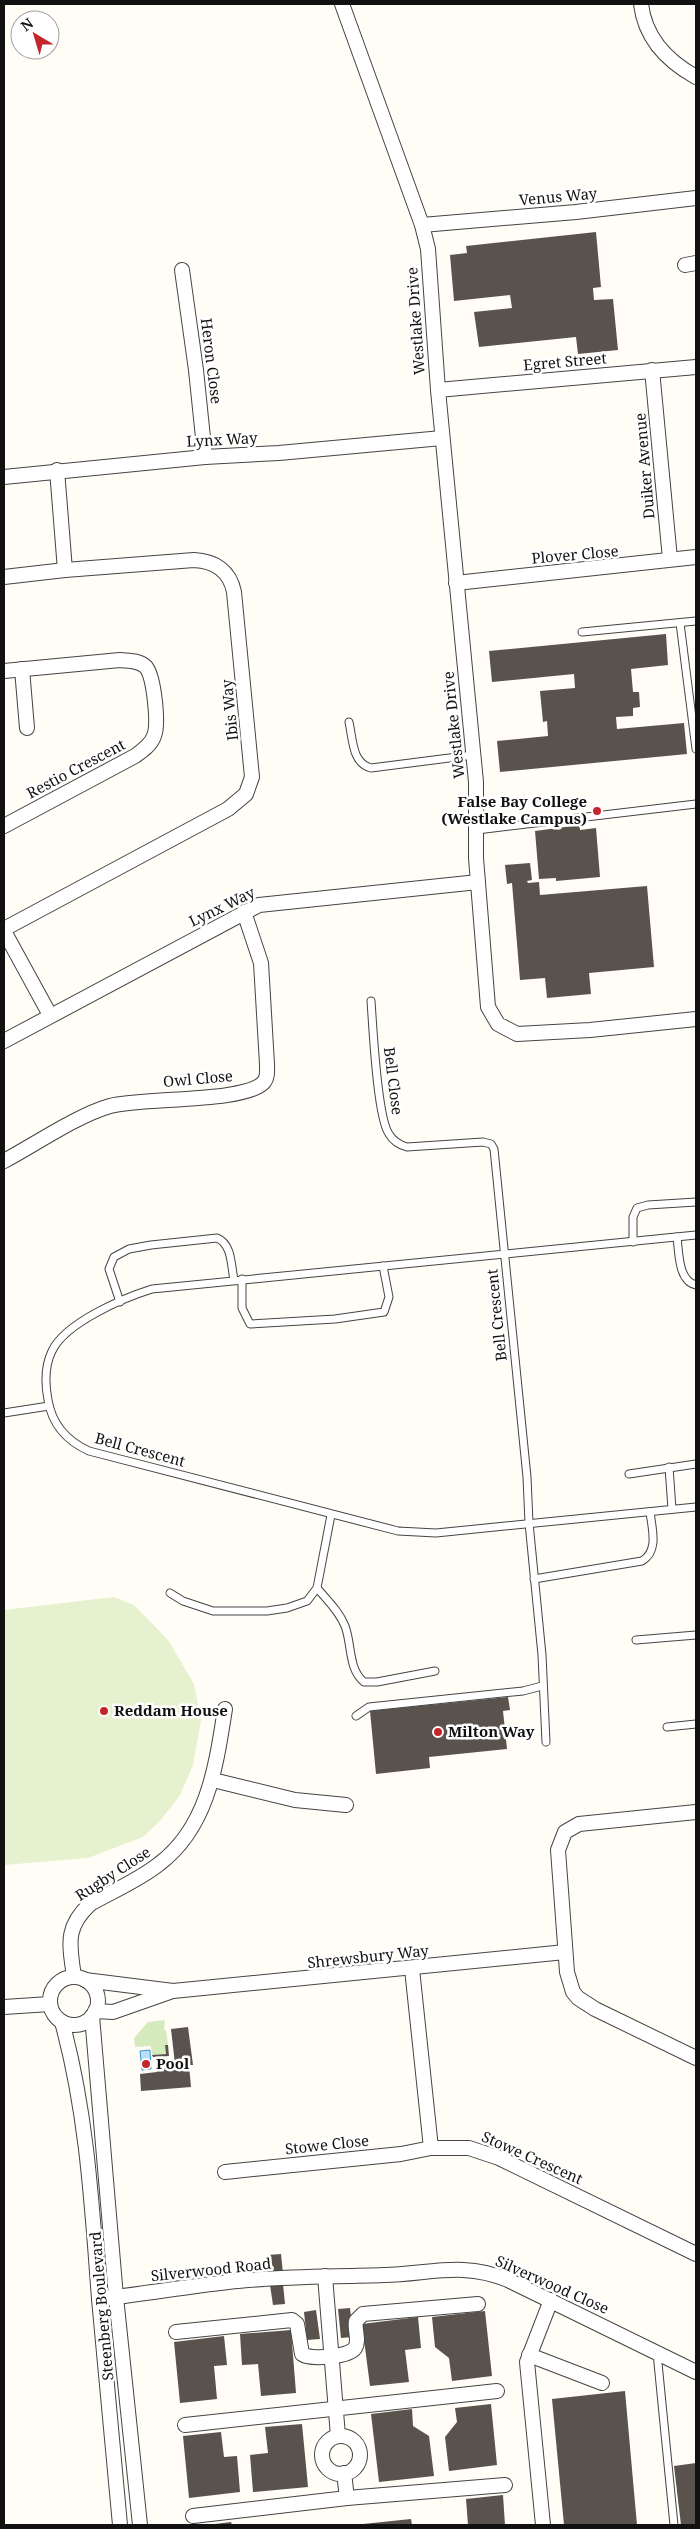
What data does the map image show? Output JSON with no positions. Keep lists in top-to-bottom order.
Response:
{
  "streets": {
    "street": [
      "Venus Way",
      "Westlake Drive",
      "Heron Close",
      "Egret Street",
      "Lynx Way",
      "Duiker Avenue",
      "Plover Close",
      "Ibis Way",
      "Restio Crescent",
      "Owl Close",
      "Rugby Close",
      "Shrewsbury Way",
      "Stowe Close",
      "Stowe Crescent",
      "Silverwood Road",
      "Silverwood Close",
      "Steenberg Boulevard"
    ],
    "lane": ["Bell Close", "Bell Crescent"]
  },
  "crossings": [
    ["Venus Way", "Westlake Drive"],
    ["Westlake Drive", "Egret Street"],
    ["Westlake Drive", "Lynx Way"],
    ["Westlake Drive", "Plover Close"],
    ["Heron Close", "Lynx Way"],
    ["Egret Street", "Duiker Avenue"],
    ["Lynx Way", "Owl Close"],
    ["Duiker Avenue", "Plover Close"],
    ["Bell Close", "Bell Crescent"],
    ["Rugby Close", "Steenberg Boulevard"],
    ["Stowe Close", "Stowe Crescent"],
    ["Silverwood Road", "Silverwood Close"],
    ["Silverwood Road", "Steenberg Boulevard"]
  ],
  "places": [
    "False Bay College (Westlake Campus)",
    "Reddam House",
    "Milton Way",
    "Pool"
  ],
  "north": "top left"
}
